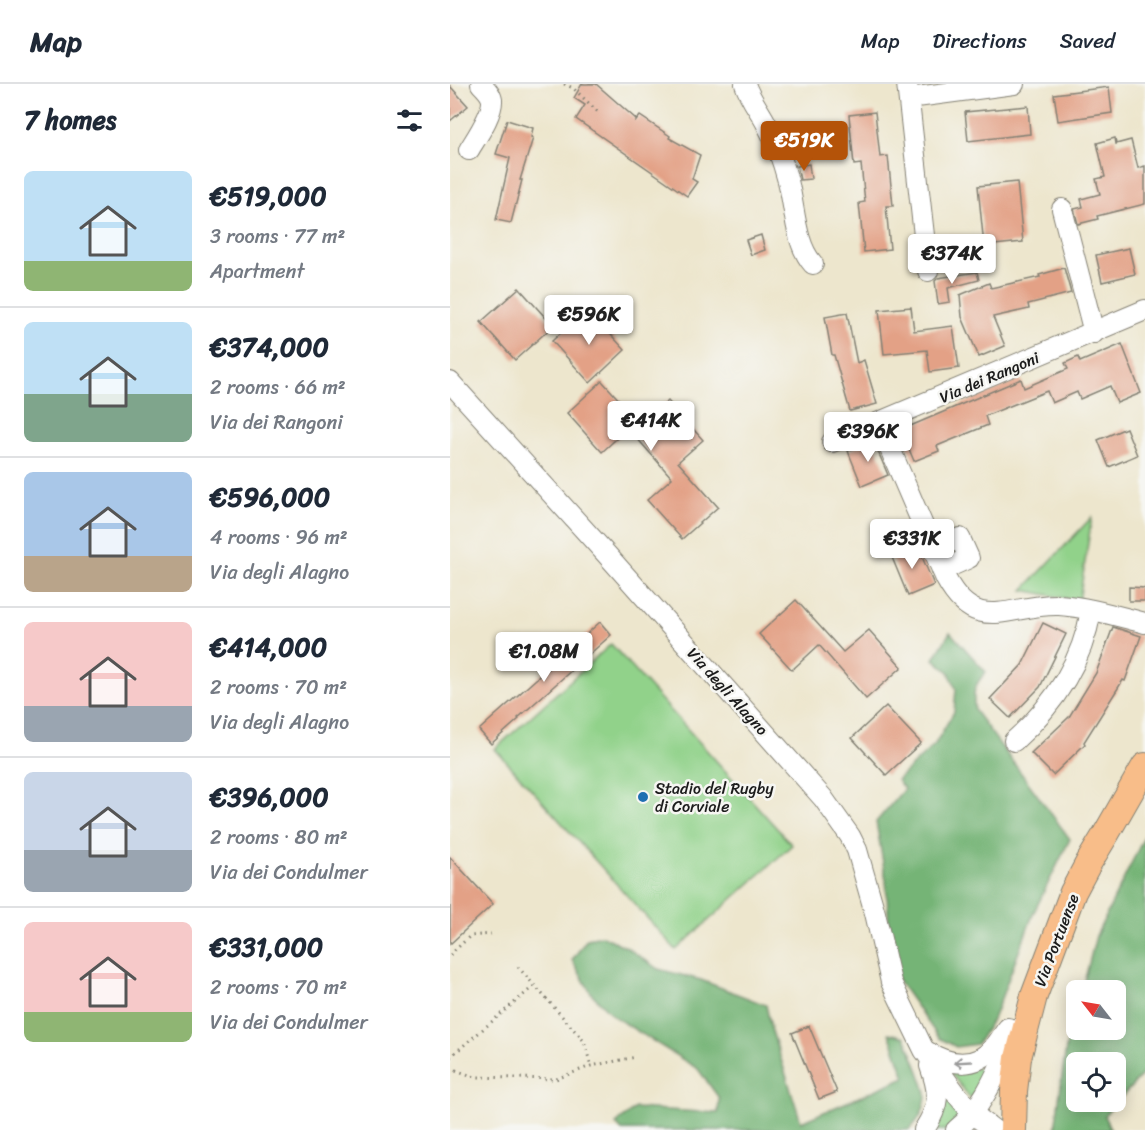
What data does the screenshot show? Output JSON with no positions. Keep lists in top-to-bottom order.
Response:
{
  "streets": {
    "main road": ["Via Portuense"],
    "street": ["Via dei Rangoni", "Via degli Alagno"]
  },
  "places": ["Stadio del Rugby di Corviale"],
  "north": "top left",
  "page": {
    "header": "Map",
    "nav": ["Map", "Directions", "Saved"],
    "heading": "7 homes",
    "price": [
      "€519K",
      "€374K",
      "€596K",
      "€414K",
      "€396K",
      "€331K",
      "€1.08M"
    ],
    "list": [
      {
        "name": "€519,000",
        "note": "3 rooms · 77 m² · Apartment"
      },
      {
        "name": "€374,000",
        "note": "2 rooms · 66 m² · Via dei Rangoni"
      },
      {
        "name": "€596,000",
        "note": "4 rooms · 96 m² · Via degli Alagno"
      },
      {
        "name": "€414,000",
        "note": "2 rooms · 70 m² · Via degli Alagno"
      },
      {
        "name": "€396,000",
        "note": "2 rooms · 80 m² · Via dei Condulmer"
      },
      {
        "name": "€331,000",
        "note": "2 rooms · 70 m² · Via dei Condulmer"
      }
    ]
  }
}
